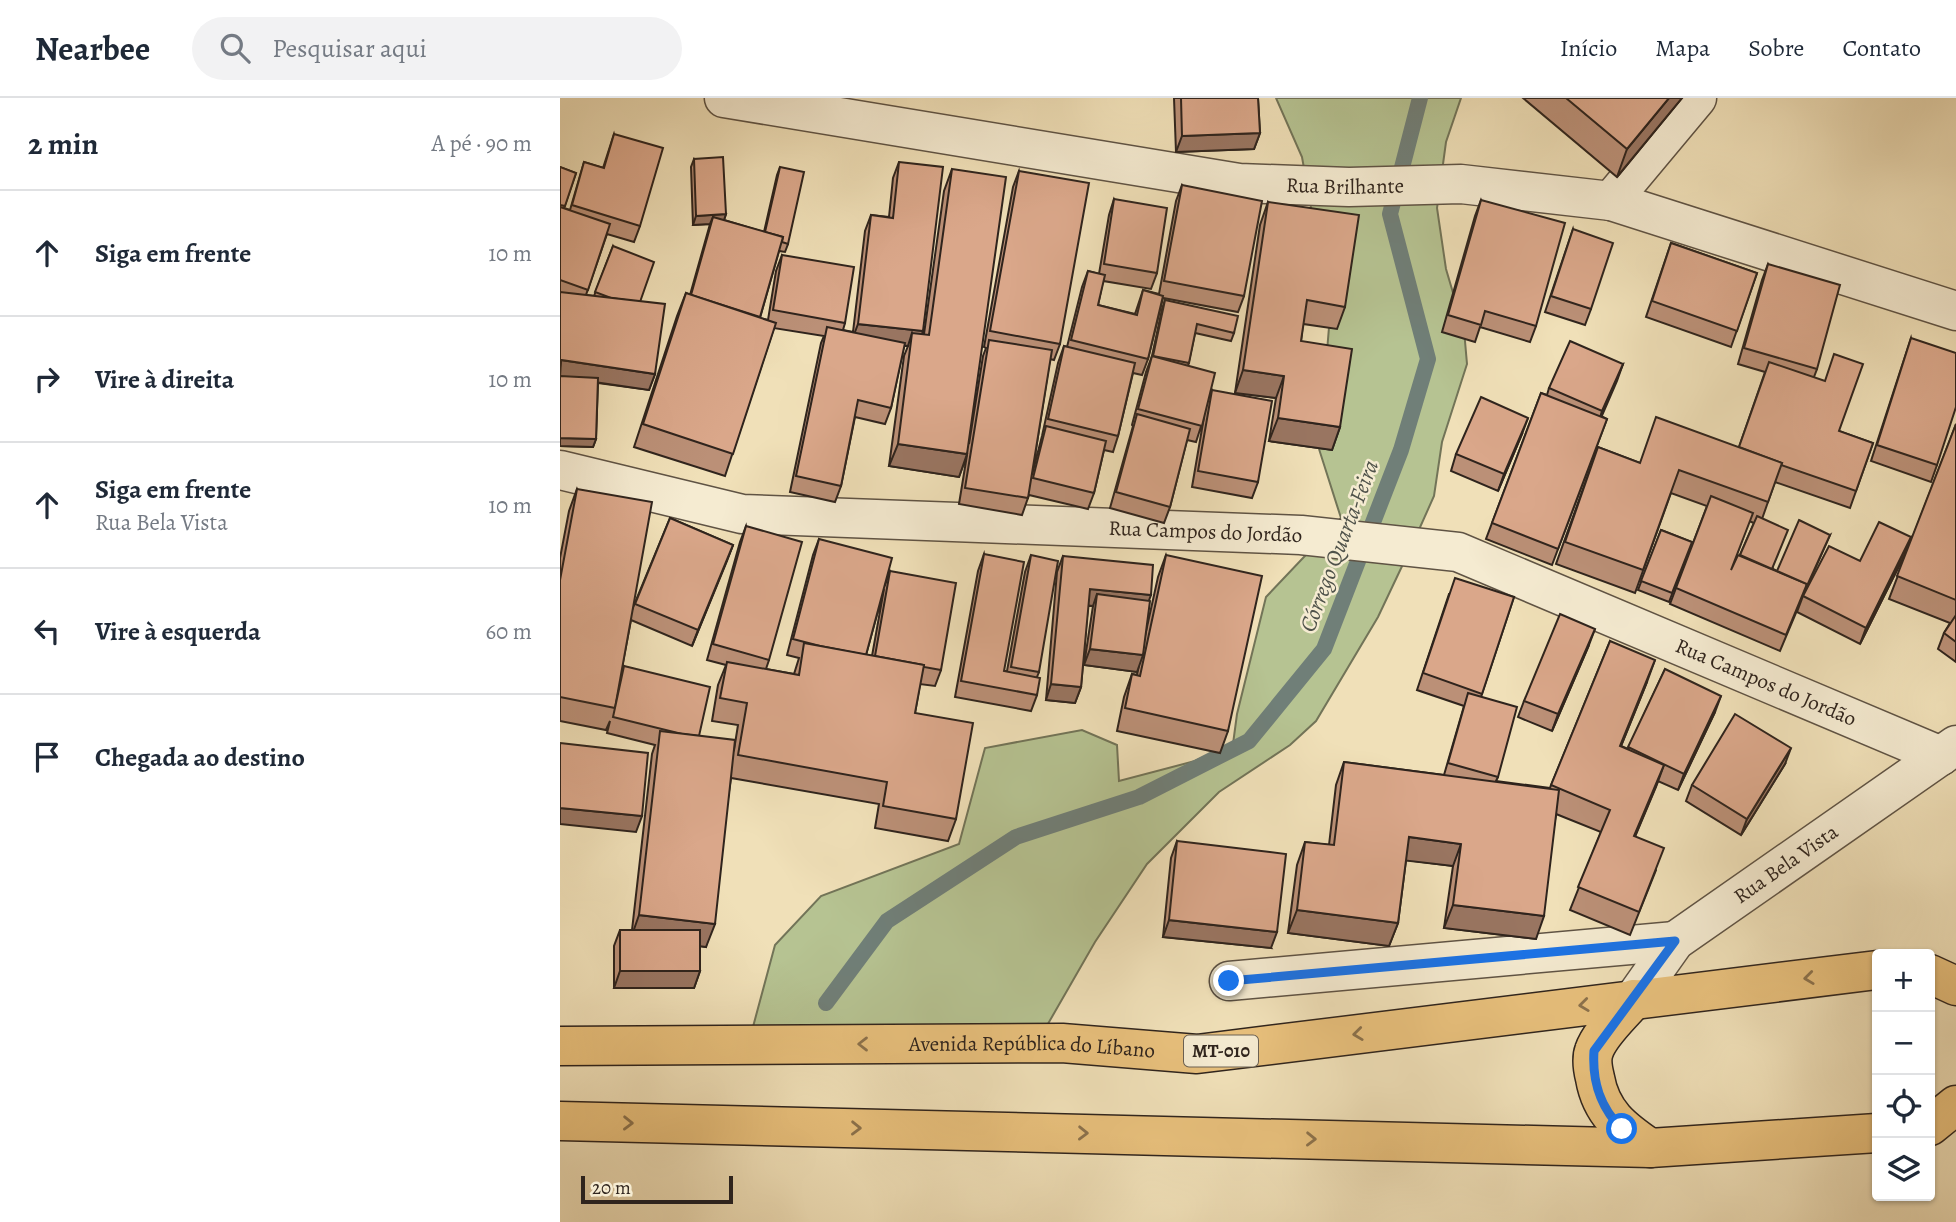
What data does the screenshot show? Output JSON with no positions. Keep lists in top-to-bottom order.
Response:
{
  "streets": {
    "main road": ["Avenida República do Líbano", "MT-010"],
    "street": ["Rua Brilhante", "Rua Campos do Jordão", "Rua Bela Vista"]
  },
  "crossings": [
    ["Rua Campos do Jordão", "Rua Bela Vista"],
    ["Rua Bela Vista", "Avenida República do Líbano"]
  ],
  "water": ["Córrego Quarta-Feira"],
  "scale_bar": "20 m",
  "page": {
    "header": "Nearbee",
    "search": "Pesquisar aqui",
    "nav": [
      "Início",
      "Mapa",
      "Sobre",
      "Contato"
    ],
    "heading": ["2 min", "A pé · 90 m"],
    "list": [
      ["Siga em frente", "10 m"],
      ["Vire à direita", "10 m"],
      ["Siga em frente", "Rua Bela Vista", "10 m"],
      ["Vire à esquerda", "60 m"],
      "Chegada ao destino"
    ],
    "map_buttons": ["+", "−"],
    "scale": "20 m"
  }
}
